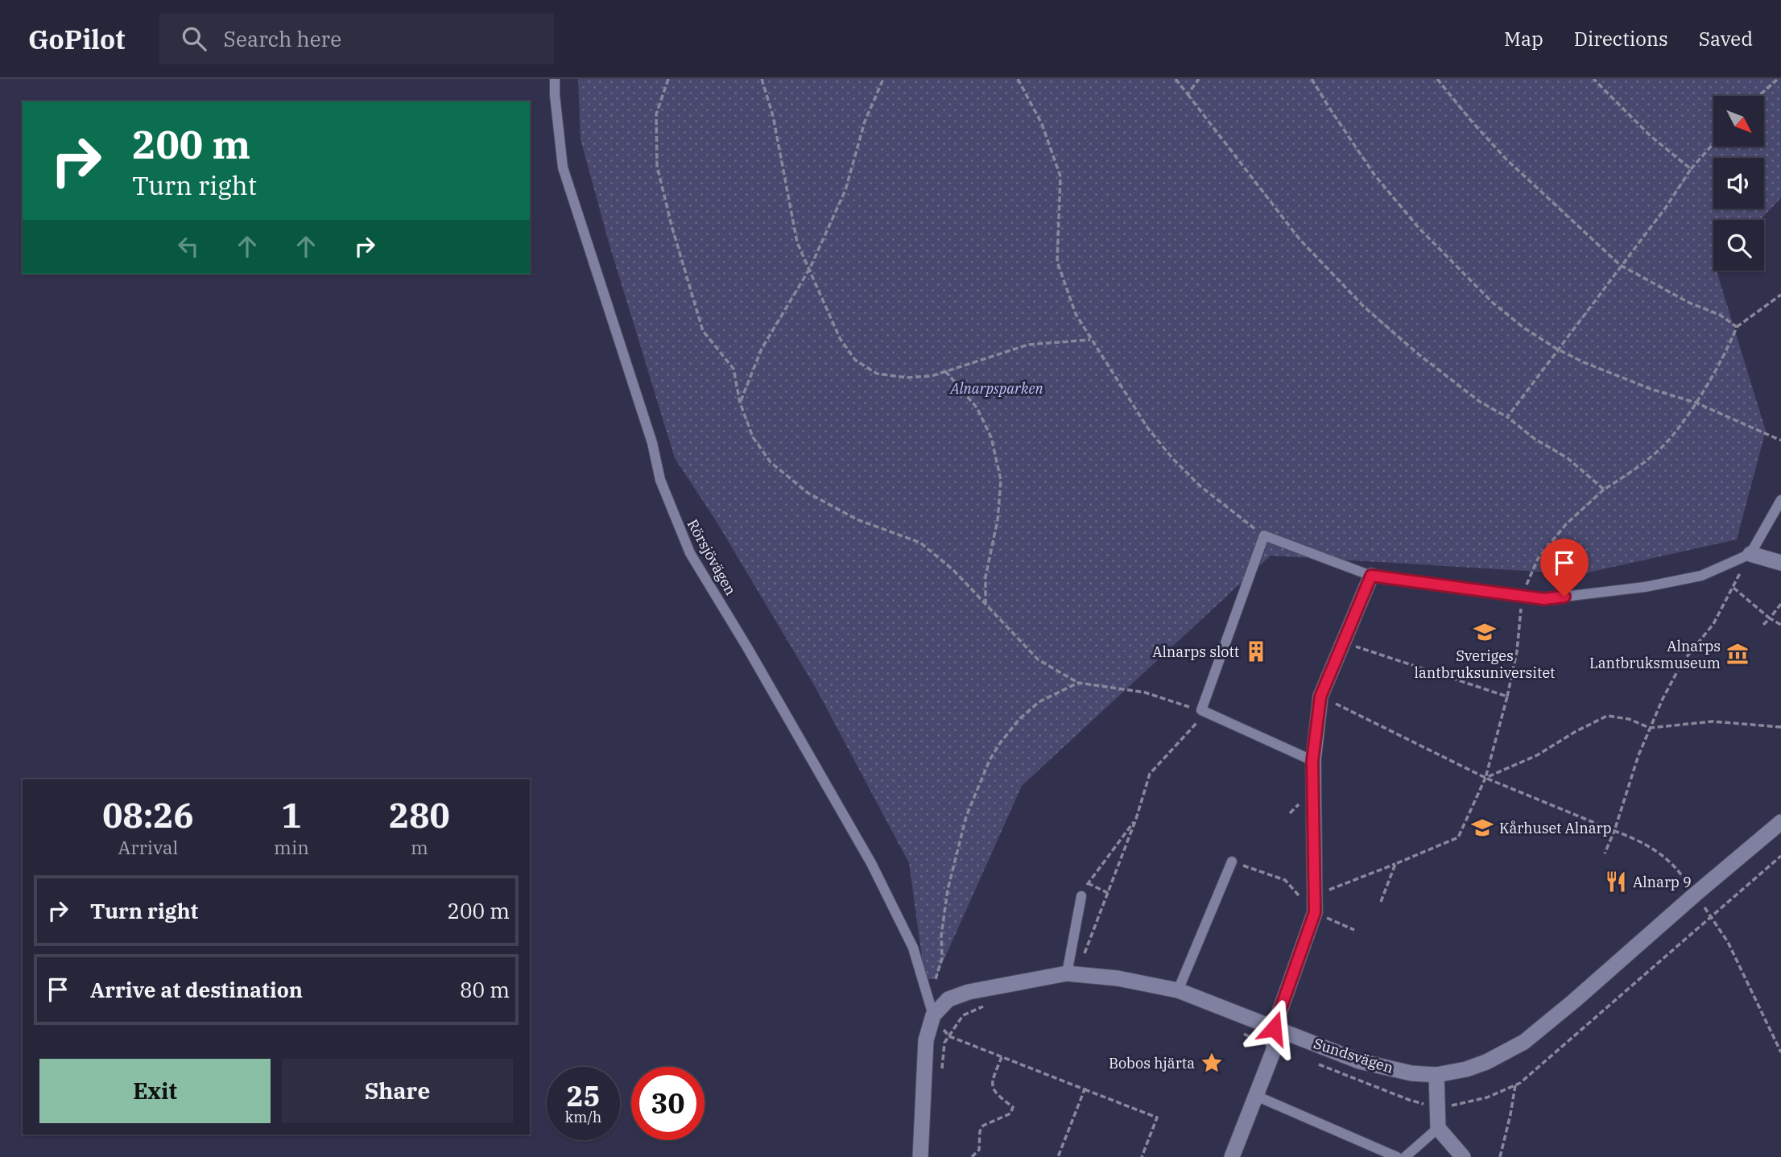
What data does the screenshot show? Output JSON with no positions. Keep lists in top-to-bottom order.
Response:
{
  "streets": {
    "street": ["Sundsvägen"],
    "lane": ["Rörsjövägen"]
  },
  "crossings": [
    ["Rörsjövägen", "Sundsvägen"]
  ],
  "parks": ["Alnarpsparken"],
  "places": {
    "school or university": ["Sveriges lantbruksuniversitet", "Kårhuset Alnarp"],
    "building": ["Alnarps slott"],
    "museum": ["Alnarps Lantbruksmuseum"],
    "restaurant": ["Alnarp 9"],
    "place": ["Bobos hjärta"]
  },
  "north": "bottom right",
  "page": {
    "header": "GoPilot",
    "search": "Search here",
    "nav": ["Map", "Directions", "Saved"],
    "turn": ["200 m", "Turn right"],
    "eta": [
      "08:26",
      "Arrival",
      "1",
      "min",
      "280",
      "m"
    ],
    "list": [
      {
        "name": "Turn right",
        "value": "200 m"
      },
      {
        "name": "Arrive at destination",
        "value": "80 m"
      }
    ],
    "buttons": ["Exit", "Share"],
    "speed": "25 km/h",
    "limit": "30"
  }
}
